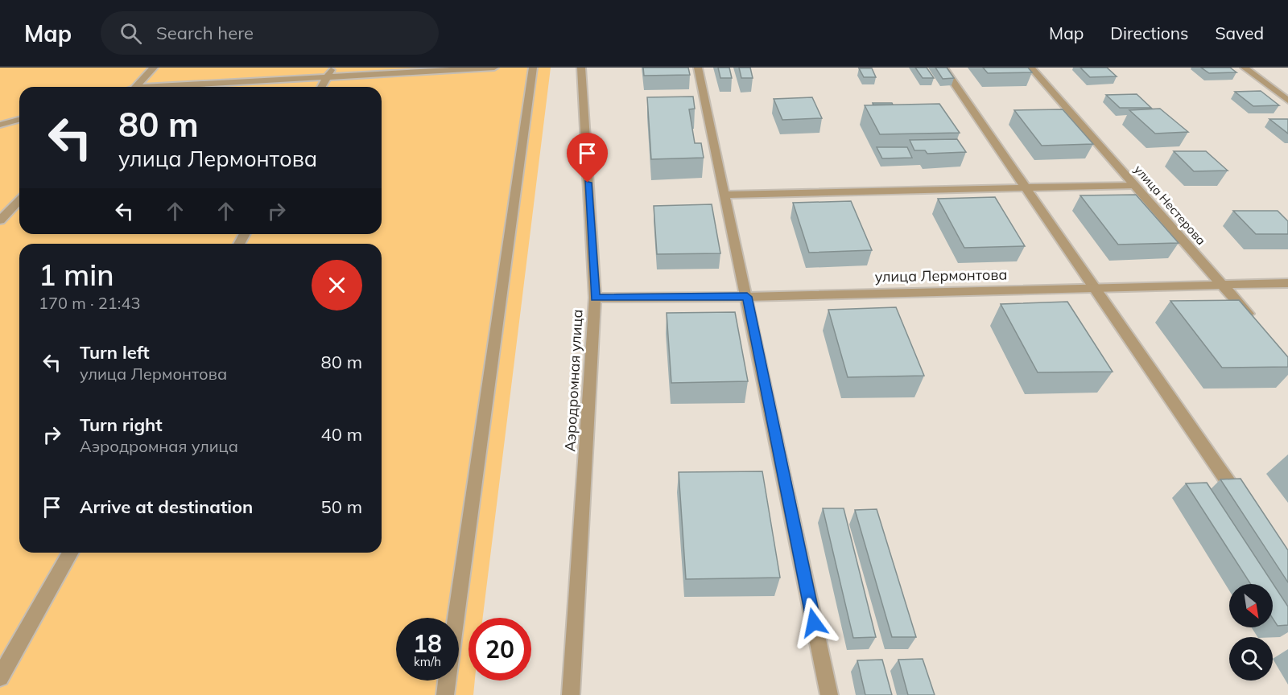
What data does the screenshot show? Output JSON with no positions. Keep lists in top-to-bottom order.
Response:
{
  "streets": {
    "street": ["улица Нестерова", "улица Лермонтова", "Аэродромная улица"]
  },
  "crossings": [
    ["улица Нестерова", "улица Лермонтова"],
    ["улица Лермонтова", "Аэродромная улица"]
  ],
  "north": "bottom right",
  "page": {
    "header": "Map",
    "search": "Search here",
    "nav": ["Map", "Directions", "Saved"],
    "turn": ["80 m", "улица Лермонтова"],
    "heading": ["1 min", "170 m · 21:43"],
    "list": [
      {
        "name": "Turn left",
        "note": "улица Лермонтова",
        "value": "80 m"
      },
      {
        "name": "Turn right",
        "note": "Аэродромная улица",
        "value": "40 m"
      },
      {
        "name": "Arrive at destination",
        "value": "50 m"
      }
    ],
    "speed": "18 km/h",
    "limit": "20"
  }
}
